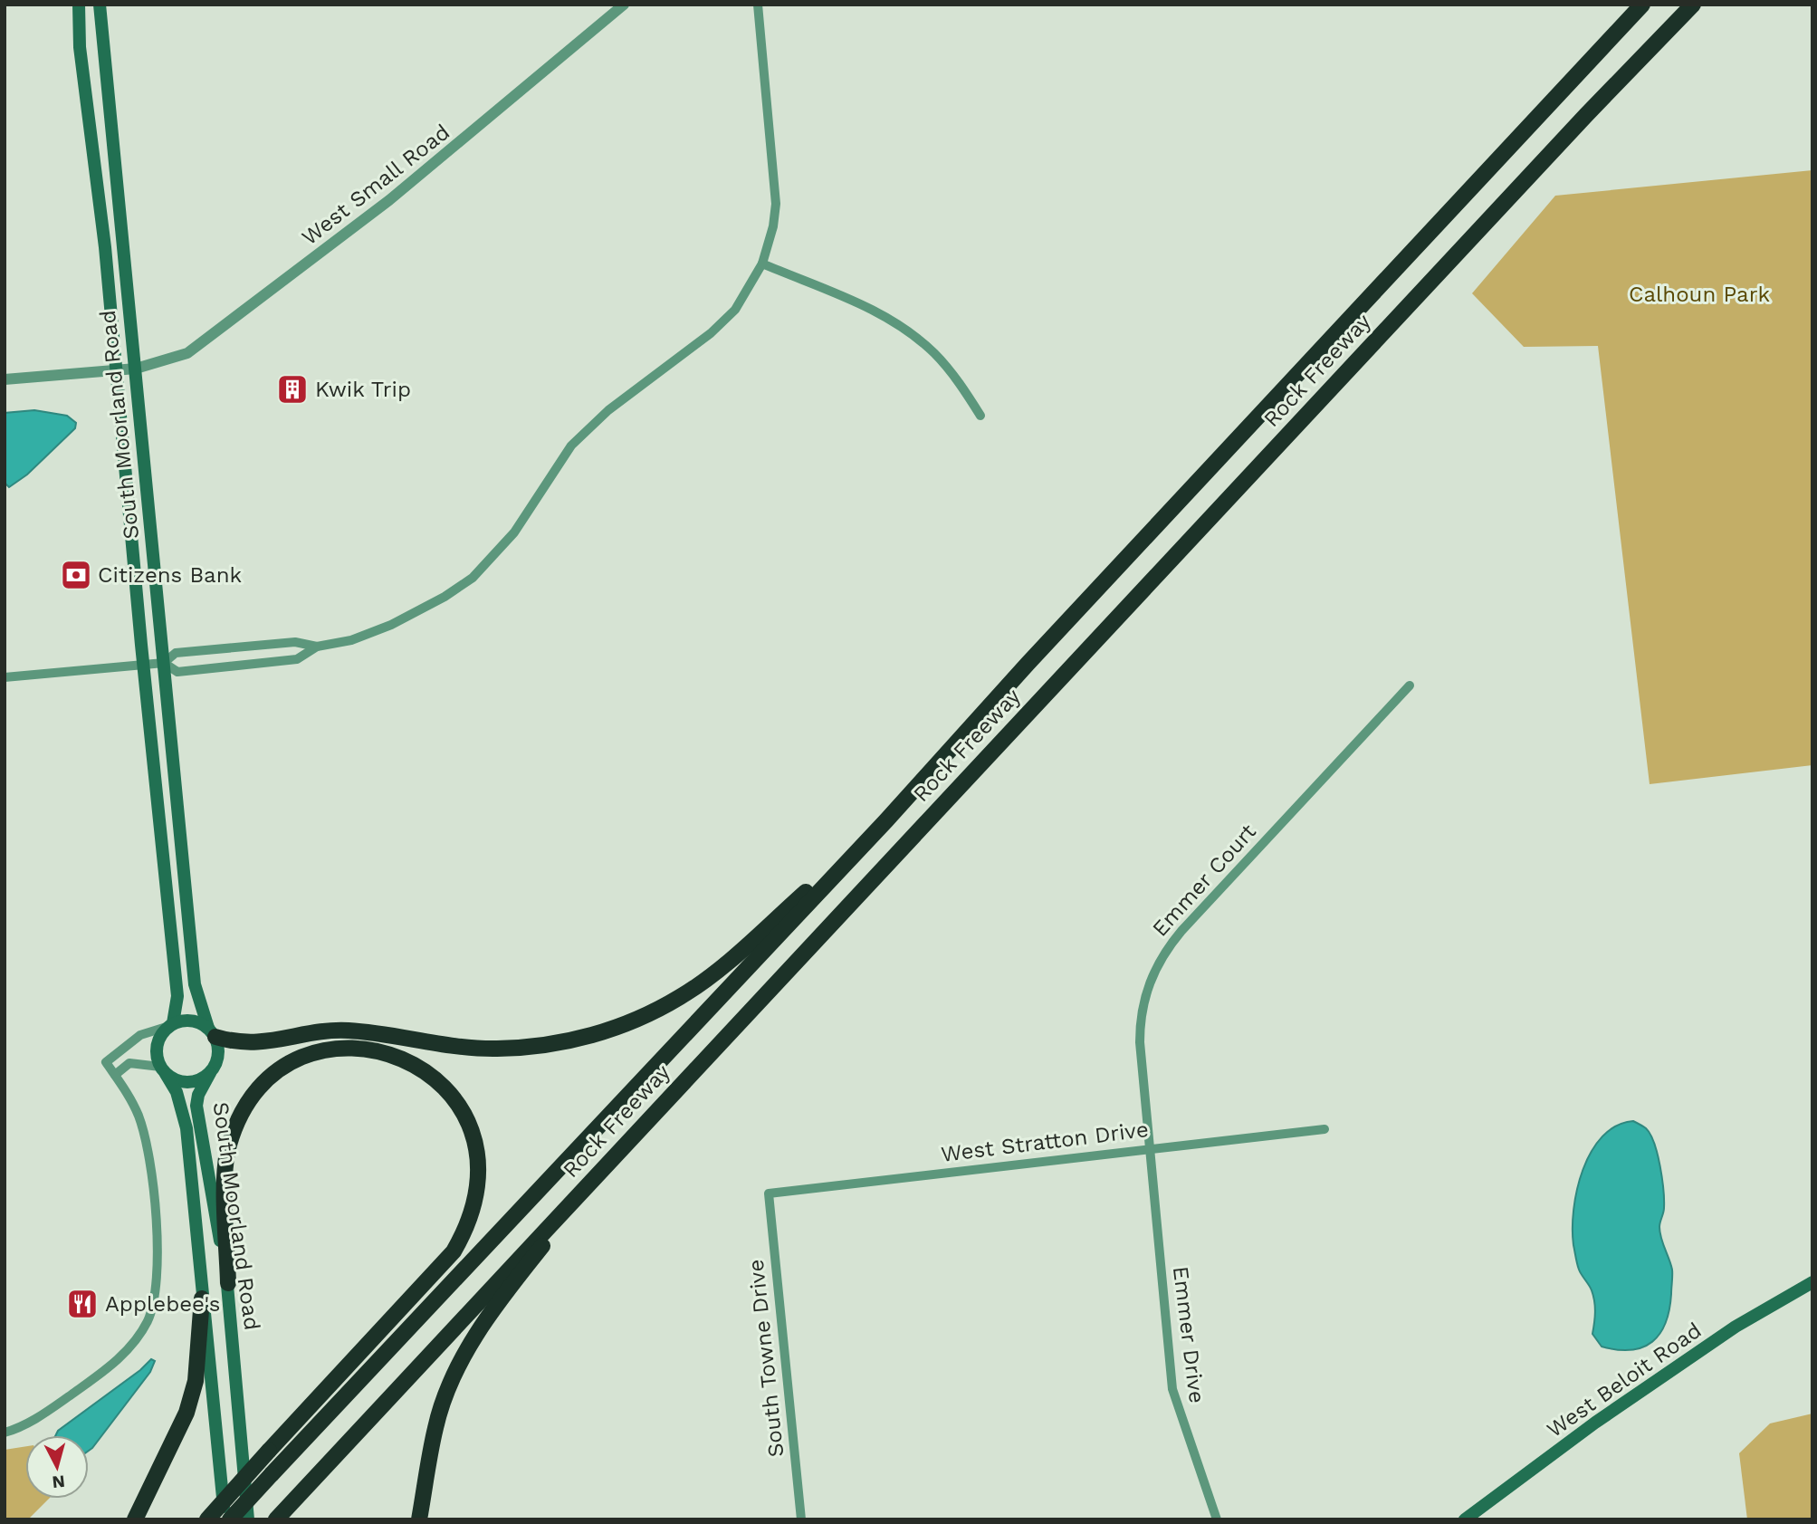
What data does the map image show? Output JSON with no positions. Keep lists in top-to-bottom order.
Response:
{
  "streets": {
    "highway": ["Rock Freeway"],
    "main road": ["South Moorland Road", "West Beloit Road"],
    "street": [
      "West Small Road",
      "Emmer Court",
      "West Stratton Drive",
      "Emmer Drive",
      "South Towne Drive"
    ]
  },
  "crossings": [
    ["West Small Road", "South Moorland Road"],
    ["Rock Freeway", "South Moorland Road"],
    ["Emmer Court", "West Stratton Drive"],
    ["Emmer Court", "Emmer Drive"],
    ["West Stratton Drive", "Emmer Drive"],
    ["West Stratton Drive", "South Towne Drive"]
  ],
  "parks": ["Calhoun Park"],
  "places": {
    "building": ["Kwik Trip"],
    "bank": ["Citizens Bank"],
    "restaurant": ["Applebee's"]
  },
  "north": "bottom"
}
